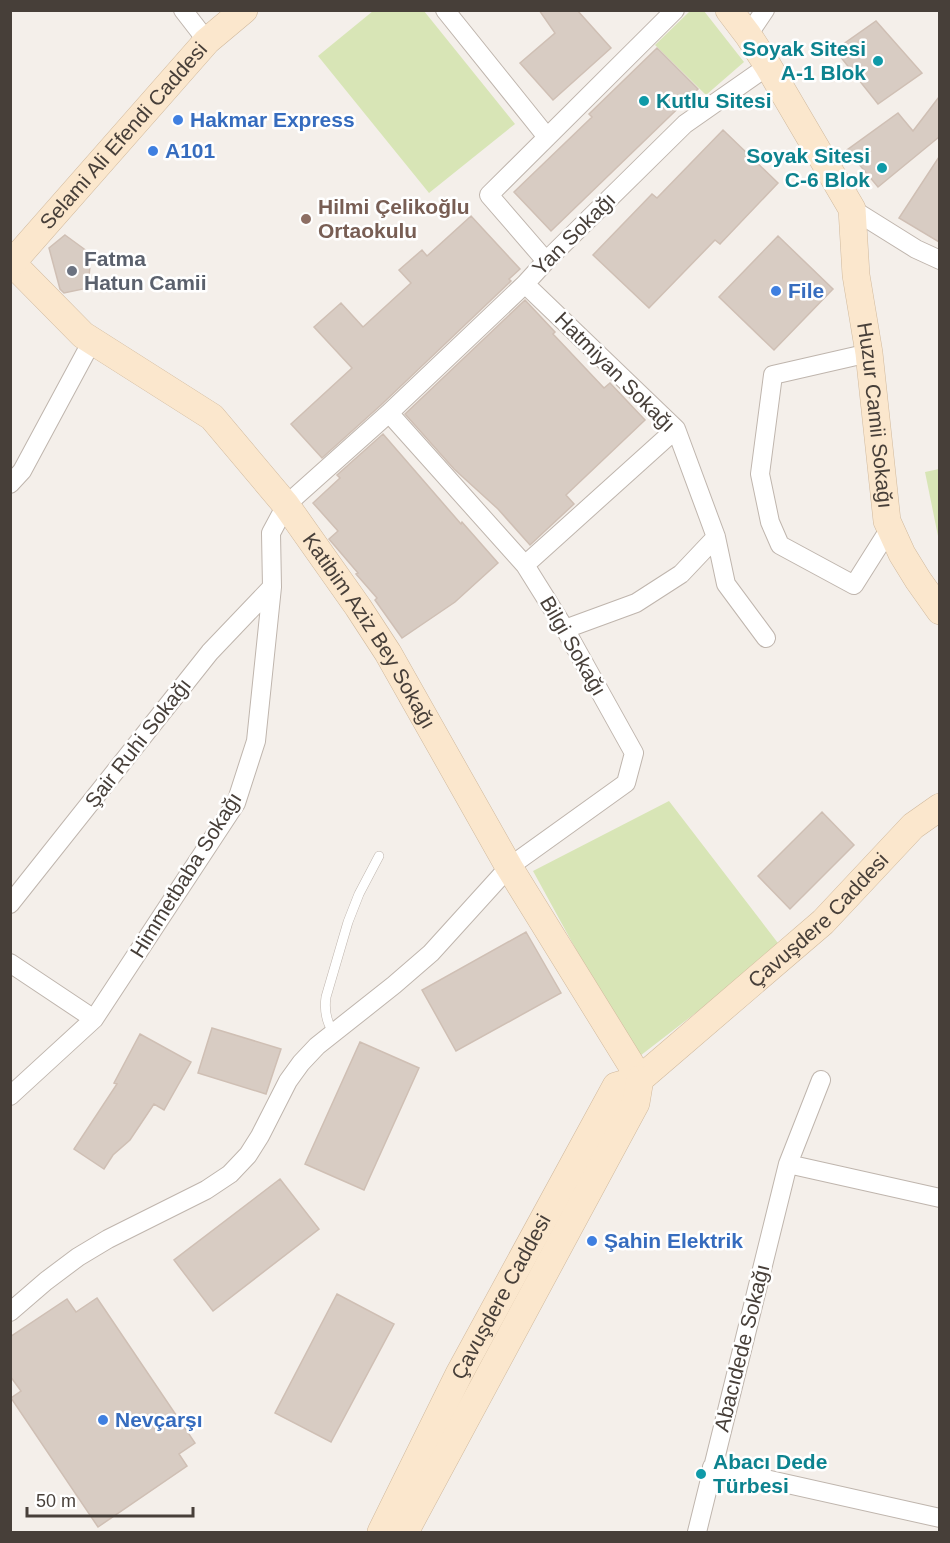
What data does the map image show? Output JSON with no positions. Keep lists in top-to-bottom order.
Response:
{
  "streets": {
    "street": [
      "Selami Ali Efendi Caddesi",
      "Yan Sokağı",
      "Hatmiyan Sokağı",
      "Huzur Camii Sokağı",
      "Katibim Aziz Bey Sokağı",
      "Bilgi Sokağı",
      "Şair Ruhi Sokağı",
      "Himmetbaba Sokağı",
      "Çavuşdere Caddesi",
      "Abacıdede Sokağı"
    ]
  },
  "crossings": [
    ["Selami Ali Efendi Caddesi", "Katibim Aziz Bey Sokağı"],
    ["Yan Sokağı", "Hatmiyan Sokağı"],
    ["Yan Sokağı", "Katibim Aziz Bey Sokağı"],
    ["Yan Sokağı", "Himmetbaba Sokağı"],
    ["Katibim Aziz Bey Sokağı", "Bilgi Sokağı"],
    ["Katibim Aziz Bey Sokağı", "Himmetbaba Sokağı"],
    ["Katibim Aziz Bey Sokağı", "Çavuşdere Caddesi"],
    ["Şair Ruhi Sokağı", "Himmetbaba Sokağı"]
  ],
  "places": [
    "Soyak Sitesi A-1 Blok",
    "Kutlu Sitesi",
    "Hakmar Express",
    "A101",
    "Soyak Sitesi C-6 Blok",
    "Hilmi Çelikoğlu Ortaokulu",
    "Fatma Hatun Camii",
    "File",
    "Şahin Elektrik",
    "Nevçarşı",
    "Abacı Dede Türbesi"
  ],
  "scale_bar": "50 m"
}
